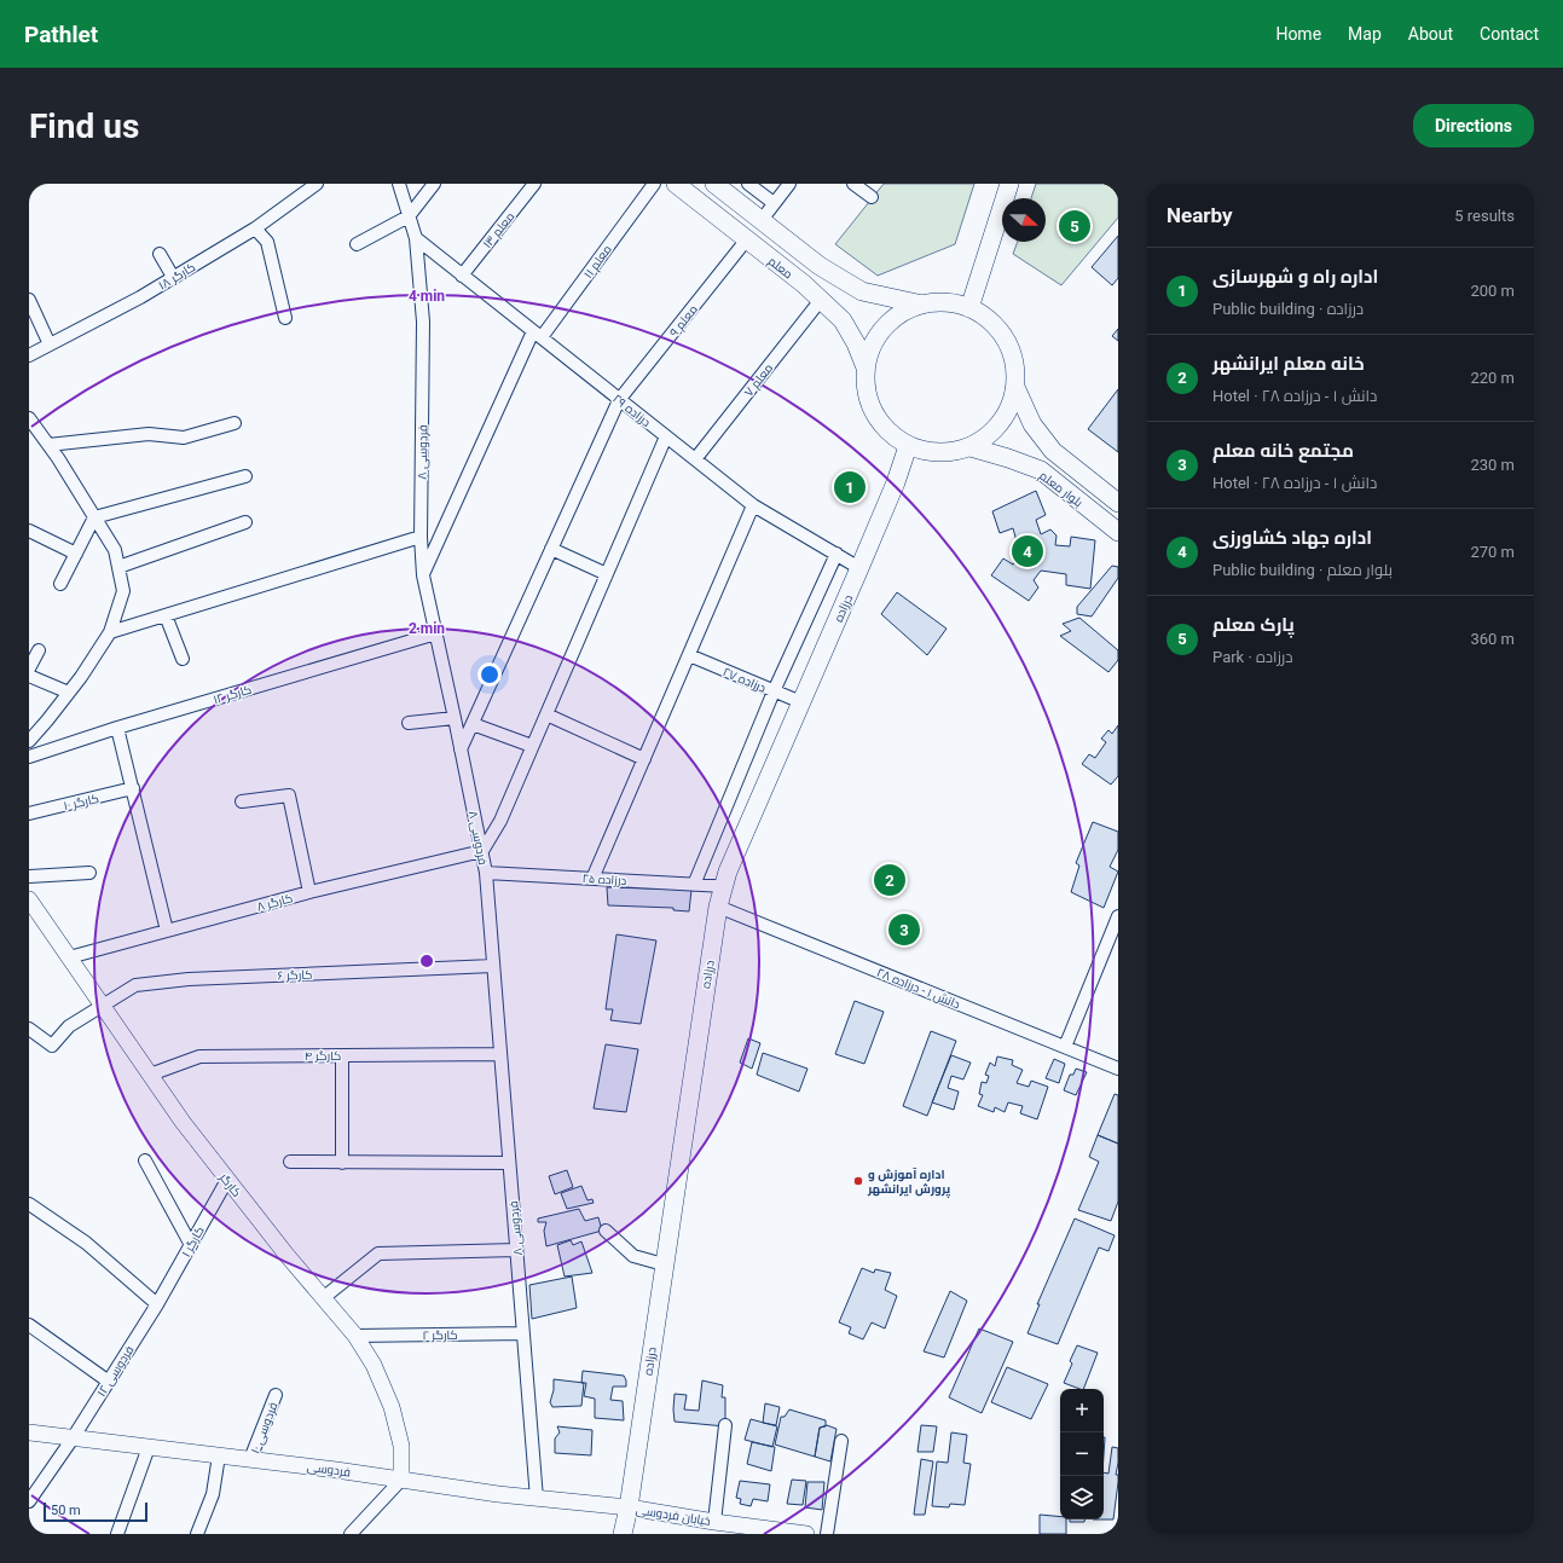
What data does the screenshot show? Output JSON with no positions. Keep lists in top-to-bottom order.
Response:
{
  "streets": {
    "main road": ["معلم", "بلوار معلم", "درزاده"],
    "street": [
      "معلم ۱۳",
      "معلم ۱۱",
      "کارگر ۱۸",
      "معلم ۹",
      "معلم ۷",
      "درزاده ۲۹",
      "فردوسی ۸",
      "درزاده ۲۷",
      "کارگر ۱۲",
      "کارگر ۱۰",
      "درزاده ۲۵",
      "کارگر ۸",
      "کارگر ۶",
      "دانش ۱ - درزاده ۲۸",
      "کارگر ۴",
      "کارگر",
      "کارگر ۱",
      "کارگر ۲",
      "فردوسی ۱۲",
      "فردوسی ۱۰",
      "فردوسی",
      "خیابان فردوسی"
    ]
  },
  "crossings": [
    ["معلم ۱۳", "درزاده ۲۹"],
    ["معلم ۱۱", "درزاده ۲۹"],
    ["معلم ۱۱", "فردوسی ۸"],
    ["معلم", "معلم ۹"],
    ["معلم", "معلم ۷"],
    ["معلم", "بلوار معلم"],
    ["معلم", "درزاده"],
    ["معلم ۹", "درزاده ۲۹"],
    ["معلم ۹", "فردوسی ۸"],
    ["معلم ۷", "درزاده ۲۹"],
    ["درزاده ۲۹", "فردوسی ۸"],
    ["درزاده ۲۹", "درزاده"],
    ["فردوسی ۸", "کارگر ۱۲"],
    ["فردوسی ۸", "درزاده ۲۵"],
    ["فردوسی ۸", "کارگر ۸"],
    ["فردوسی ۸", "کارگر ۶"],
    ["فردوسی ۸", "کارگر ۴"],
    ["فردوسی ۸", "کارگر ۲"],
    ["فردوسی ۸", "فردوسی"],
    ["بلوار معلم", "درزاده"],
    ["درزاده", "درزاده ۲۷"],
    ["درزاده", "درزاده ۲۵"],
    ["درزاده", "دانش ۱ - درزاده ۲۸"],
    ["درزاده", "فردوسی"],
    ["درزاده", "خیابان فردوسی"],
    ["کارگر ۸", "کارگر"],
    ["کارگر ۶", "کارگر"],
    ["کارگر ۴", "کارگر"],
    ["کارگر", "کارگر ۱"],
    ["کارگر", "کارگر ۲"],
    ["کارگر", "فردوسی"],
    ["کارگر ۱", "فردوسی ۱۲"],
    ["فردوسی ۱۲", "فردوسی"],
    ["فردوسی ۱۰", "فردوسی"],
    ["فردوسی", "خیابان فردوسی"]
  ],
  "places": ["اداره آموزش و پرورش ایرانشهر"],
  "scale_bar": "50 m",
  "north": "right",
  "page": {
    "header": "Pathlet",
    "nav": [
      "Home",
      "Map",
      "About",
      "Contact"
    ],
    "buttons": "Directions",
    "title": "Find us",
    "heading": ["Nearby", "5 results"],
    "pins": [
      "5",
      "1",
      "4",
      "2",
      "3"
    ],
    "list": [
      {
        "mark": "1",
        "name": "اداره راه و شهرسازی",
        "note": "Public building · درزاده",
        "value": "200 m"
      },
      {
        "mark": "2",
        "name": "خانه معلم ایرانشهر",
        "note": "Hotel · دانش ۱ - درزاده ۲۸",
        "value": "220 m"
      },
      {
        "mark": "3",
        "name": "مجتمع خانه معلم",
        "note": "Hotel · دانش ۱ - درزاده ۲۸",
        "value": "230 m"
      },
      {
        "mark": "4",
        "name": "اداره جهاد کشاورزی",
        "note": "Public building · بلوار معلم",
        "value": "270 m"
      },
      {
        "mark": "5",
        "name": "پارک معلم",
        "note": "Park · درزاده",
        "value": "360 m"
      }
    ],
    "map_buttons": ["+", "−"],
    "scale": "50 m"
  },
  "rings": ["4 min", "2 min"]
}
